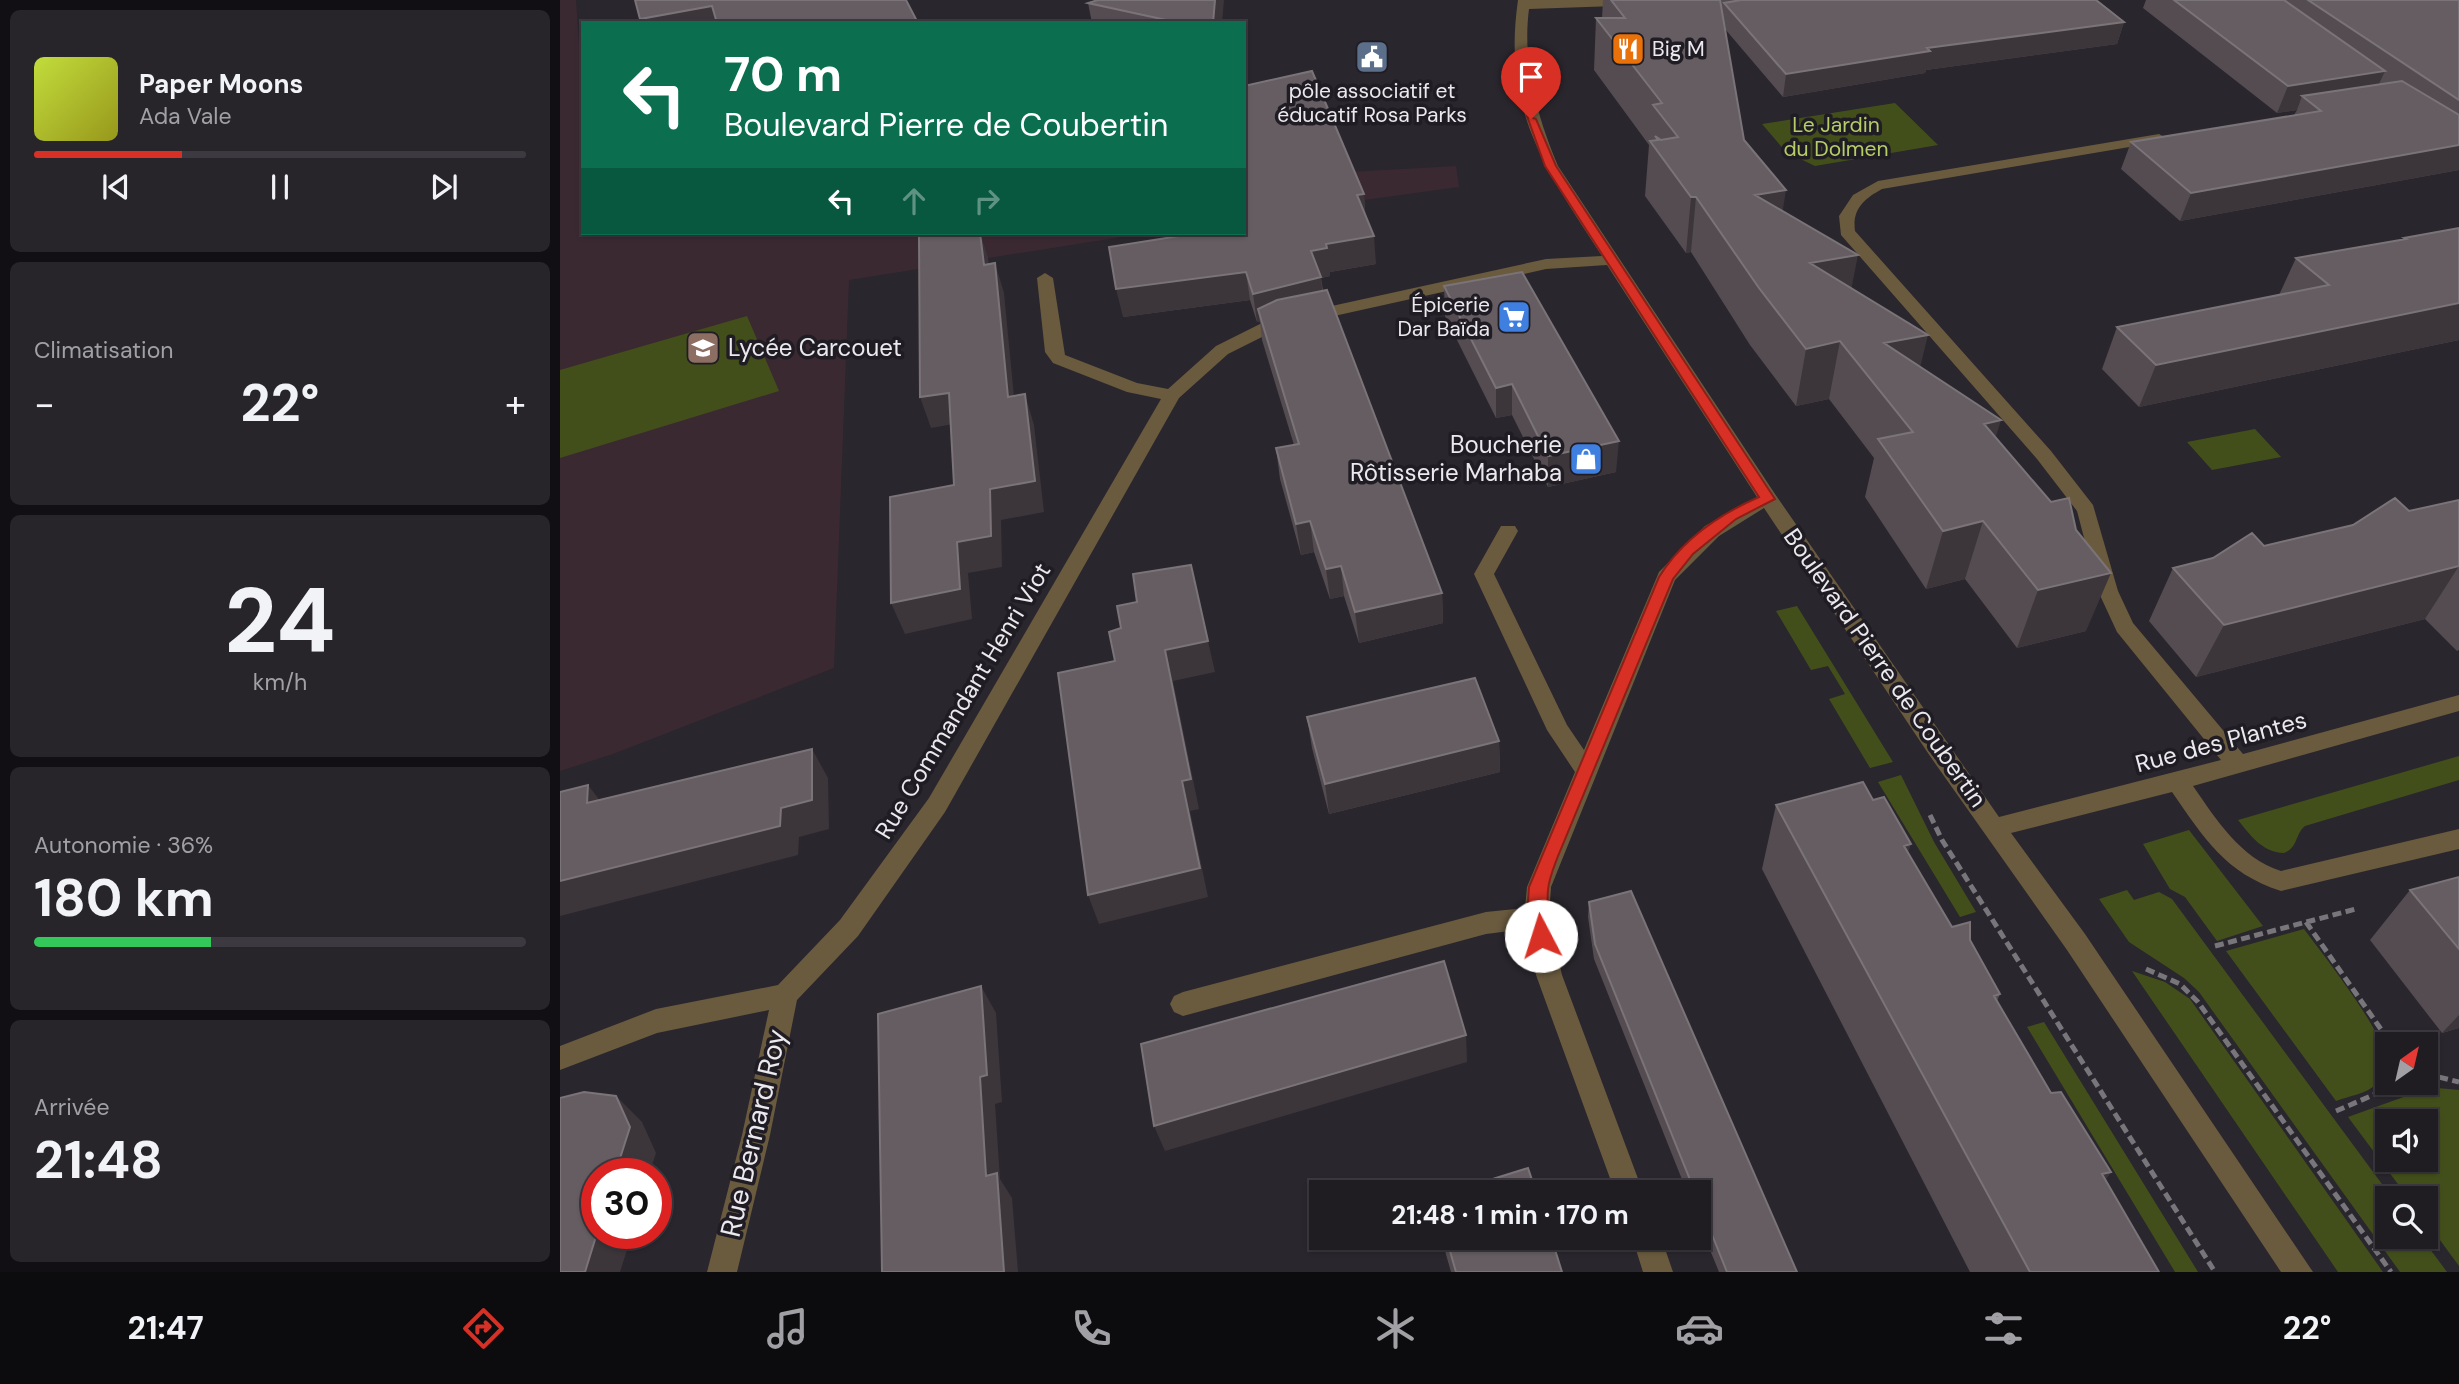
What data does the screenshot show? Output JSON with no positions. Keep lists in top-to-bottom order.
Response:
{
  "streets": {
    "street": [
      "Boulevard Pierre de Coubertin",
      "Rue Commandant Henri Viot",
      "Rue des Plantes",
      "Rue Bernard Roy"
    ]
  },
  "crossings": [
    ["Boulevard Pierre de Coubertin", "Rue Commandant Henri Viot"],
    ["Boulevard Pierre de Coubertin", "Rue des Plantes"],
    ["Rue Commandant Henri Viot", "Rue Bernard Roy"]
  ],
  "parks": ["Le Jardin du Dolmen"],
  "places": {
    "restaurant": ["Big M"],
    "public building": ["pôle associatif et éducatif Rosa Parks"],
    "supermarket": ["Épicerie Dar Baïda"],
    "school or university": ["Lycée Carcouet"],
    "shop": ["Boucherie Rôtisserie Marhaba"]
  },
  "north": "top right",
  "page": {
    "turn": ["70 m", "Boulevard Pierre de Coubertin"],
    "song": ["Paper Moons", "Ada Vale"],
    "tile": [
      "Climatisation",
      ["24", "km/h"],
      ["Autonomie · 36%", "180 km"],
      ["Arrivée", "21:48"]
    ],
    "heat": ["−", "22°", "+"],
    "limit": "30",
    "trip": "21:48 · 1 min · 170 m",
    "tabs": ["21:47", "22°"]
  }
}
